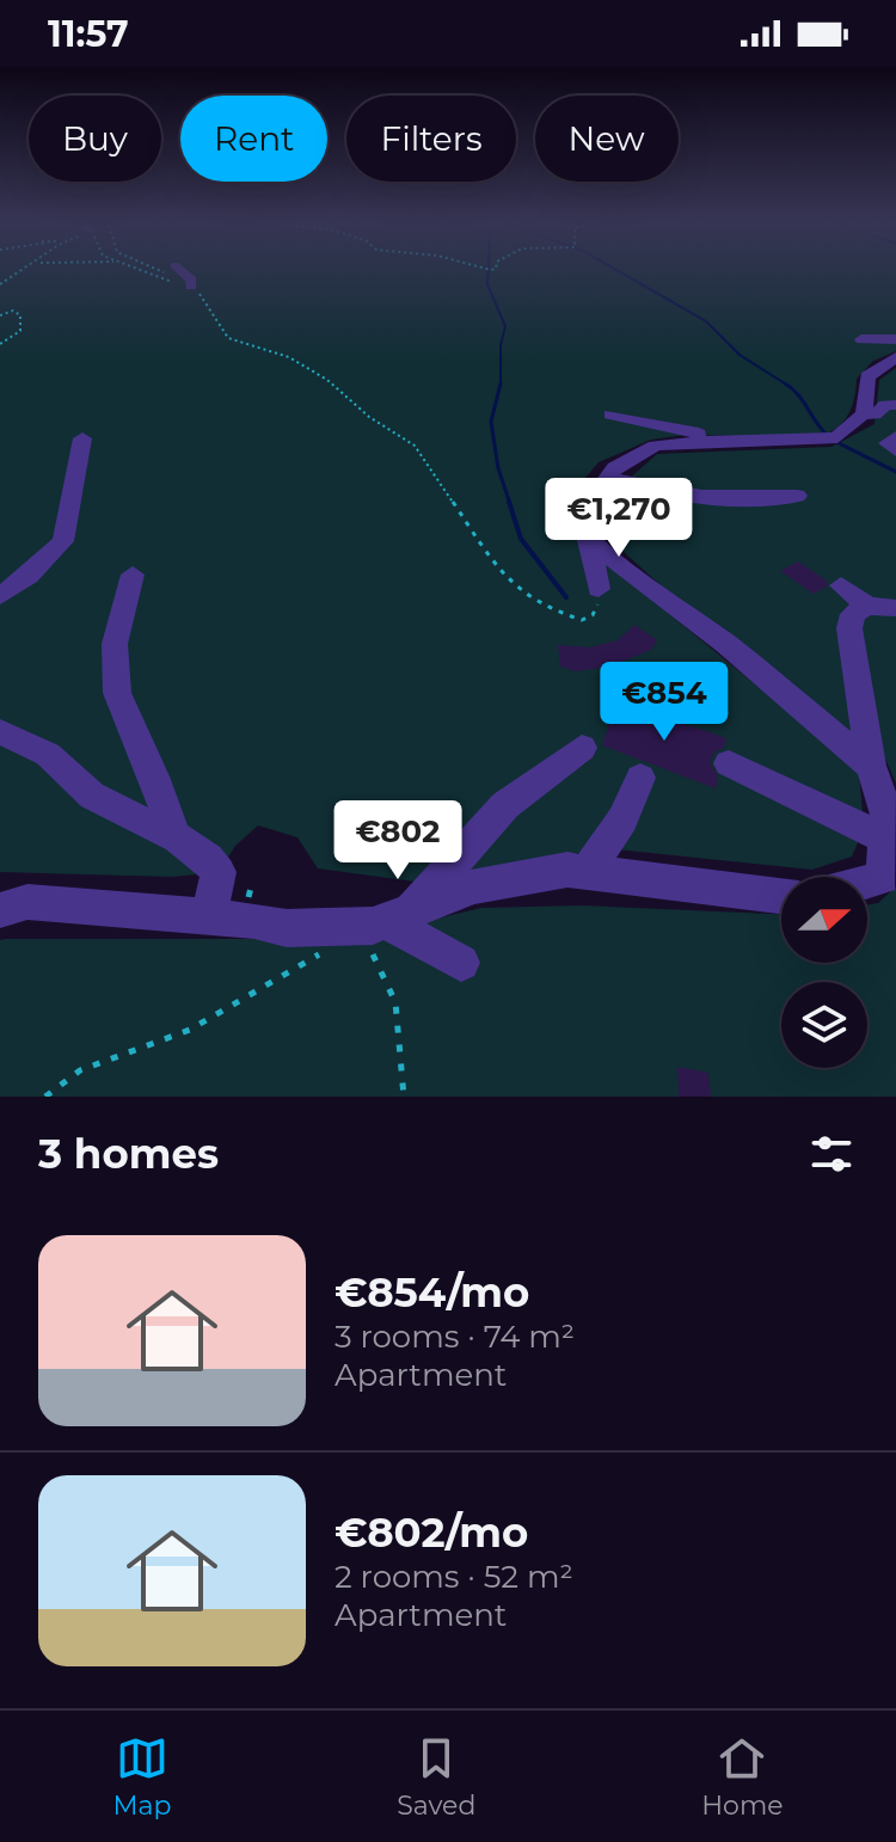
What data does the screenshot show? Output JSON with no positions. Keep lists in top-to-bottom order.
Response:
{
  "north": "right",
  "page": {
    "status": "11:57",
    "chip": [
      "Buy",
      "Rent",
      "Filters",
      "New"
    ],
    "price": ["€1,270", "€854", "€802"],
    "heading": "3 homes",
    "list": [
      {
        "name": "€854/mo",
        "note": "3 rooms · 74 m² · Apartment"
      },
      {
        "name": "€802/mo",
        "note": "2 rooms · 52 m² · Apartment"
      }
    ],
    "tabs": ["Map", "Saved", "Home"]
  }
}
